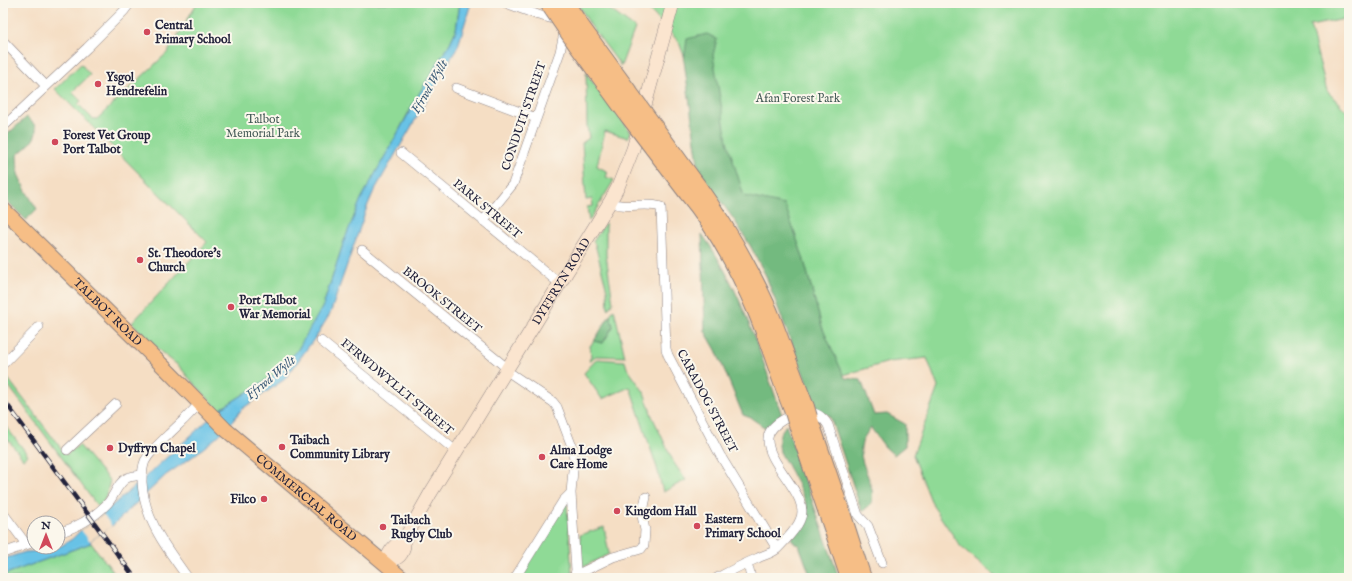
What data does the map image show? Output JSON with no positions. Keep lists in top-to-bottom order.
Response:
{
  "streets": {
    "main road": ["TALBOT ROAD", "COMMERCIAL ROAD"],
    "street": [
      "CONDUIT STREET",
      "PARK STREET",
      "DYFFRYN ROAD",
      "BROOK STREET",
      "FFRWDWYLLT STREET",
      "CARADOG STREET"
    ]
  },
  "crossings": [
    ["CONDUIT STREET", "PARK STREET"],
    ["PARK STREET", "DYFFRYN ROAD"],
    ["DYFFRYN ROAD", "BROOK STREET"],
    ["DYFFRYN ROAD", "FFRWDWYLLT STREET"],
    ["DYFFRYN ROAD", "CARADOG STREET"],
    ["DYFFRYN ROAD", "COMMERCIAL ROAD"],
    ["TALBOT ROAD", "COMMERCIAL ROAD"]
  ],
  "water": ["Ffrwd Wyllt"],
  "parks": ["Afan Forest Park", "Talbot Memorial Park"],
  "places": [
    "Central Primary School",
    "Ysgol Hendrefelin",
    "Forest Vet Group Port Talbot",
    "St. Theodore's Church",
    "Port Talbot War Memorial",
    "Taibach Community Library",
    "Dyffryn Chapel",
    "Alma Lodge Care Home",
    "Filco",
    "Kingdom Hall",
    "Eastern Primary School",
    "Taibach Rugby Club"
  ],
  "north": "top"
}
